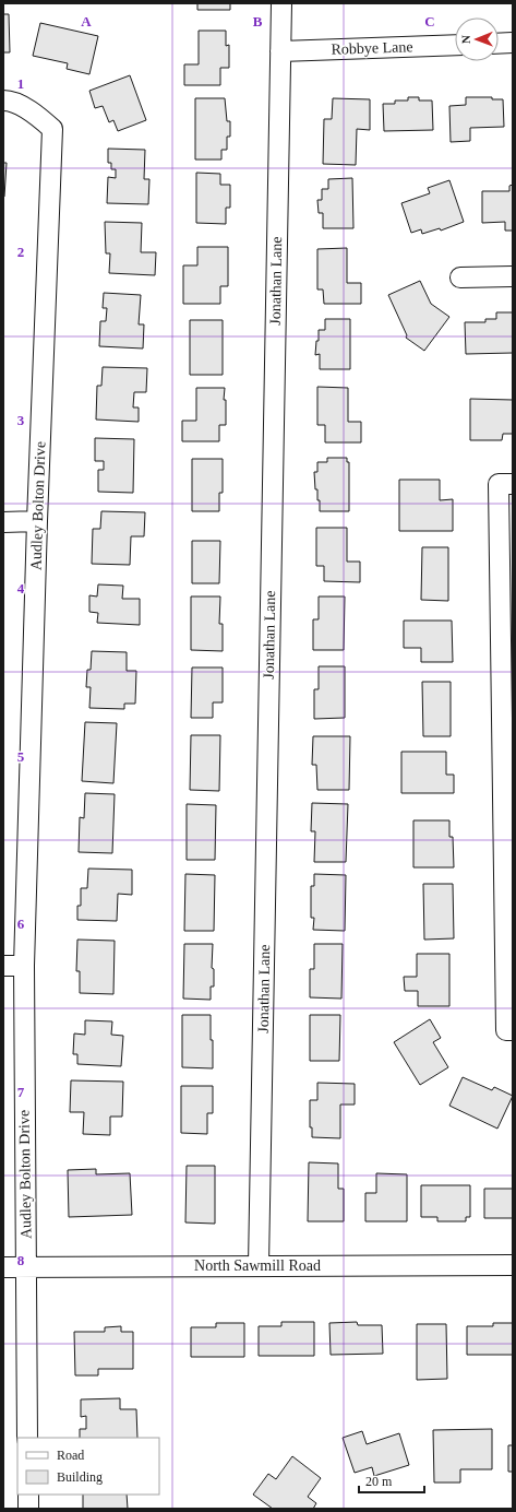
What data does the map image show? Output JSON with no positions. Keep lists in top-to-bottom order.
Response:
{
  "streets": {
    "street": [
      "Robbye Lane",
      "Jonathan Lane",
      "Audley Bolton Drive",
      "North Sawmill Road"
    ]
  },
  "crossings": [
    ["Robbye Lane", "Jonathan Lane"],
    ["Jonathan Lane", "North Sawmill Road"],
    ["Audley Bolton Drive", "North Sawmill Road"]
  ],
  "legend": ["Road", "Building"],
  "scale_bar": "20 m",
  "north": "left",
  "grid": {
    "columns": ["A", "B", "C"],
    "rows": [
      "1",
      "2",
      "3",
      "4",
      "5",
      "6",
      "7",
      "8"
    ]
  }
}
